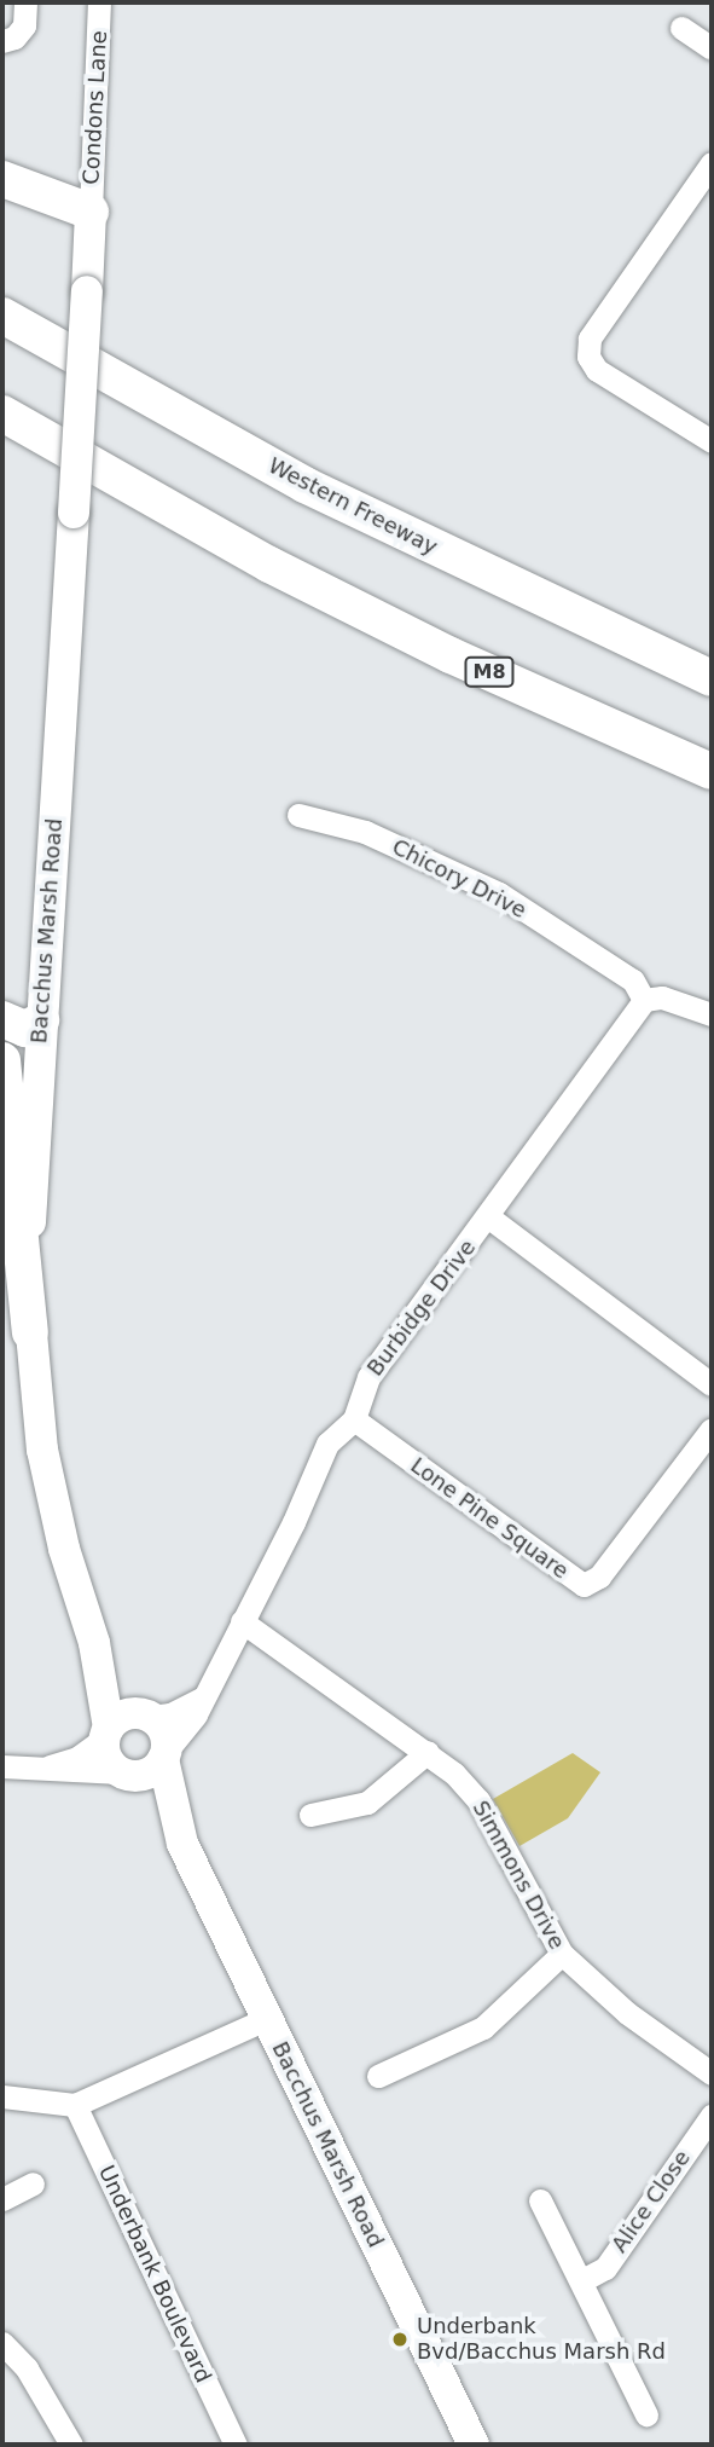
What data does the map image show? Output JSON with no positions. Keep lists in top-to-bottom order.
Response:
{
  "streets": {
    "highway": ["Western Freeway", "M8"],
    "main road": ["Bacchus Marsh Road"],
    "street": [
      "Condons Lane",
      "Chicory Drive",
      "Burbidge Drive",
      "Lone Pine Square",
      "Simmons Drive",
      "Alice Close",
      "Underbank Boulevard"
    ]
  },
  "crossings": [
    ["Condons Lane", "Bacchus Marsh Road"],
    ["Chicory Drive", "Burbidge Drive"],
    ["Bacchus Marsh Road", "Burbidge Drive"],
    ["Burbidge Drive", "Lone Pine Square"],
    ["Burbidge Drive", "Simmons Drive"]
  ],
  "places": ["Underbank Bvd/Bacchus Marsh Rd"]
}
